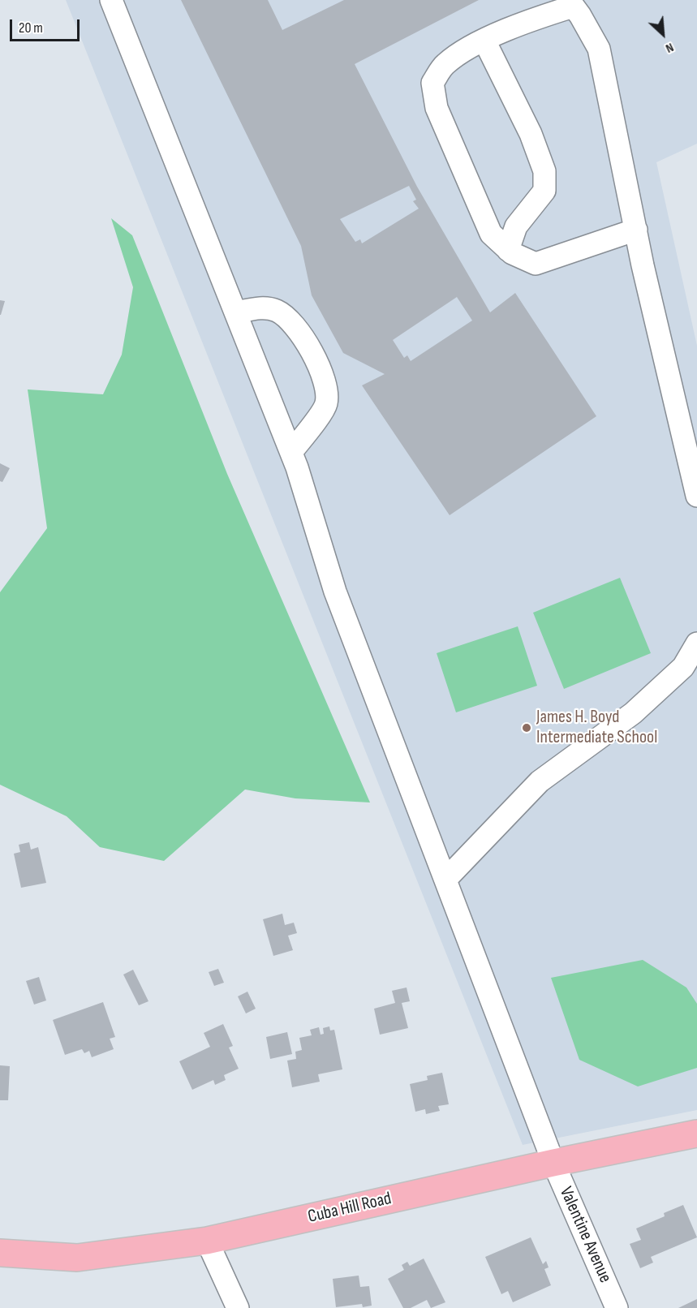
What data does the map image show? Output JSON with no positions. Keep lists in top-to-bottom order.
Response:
{
  "streets": {
    "main road": ["Cuba Hill Road"],
    "street": ["Valentine Avenue"]
  },
  "crossings": [
    ["Cuba Hill Road", "Valentine Avenue"]
  ],
  "places": ["James H. Boyd Intermediate School"],
  "scale_bar": "20 m",
  "north": "bottom right"
}
